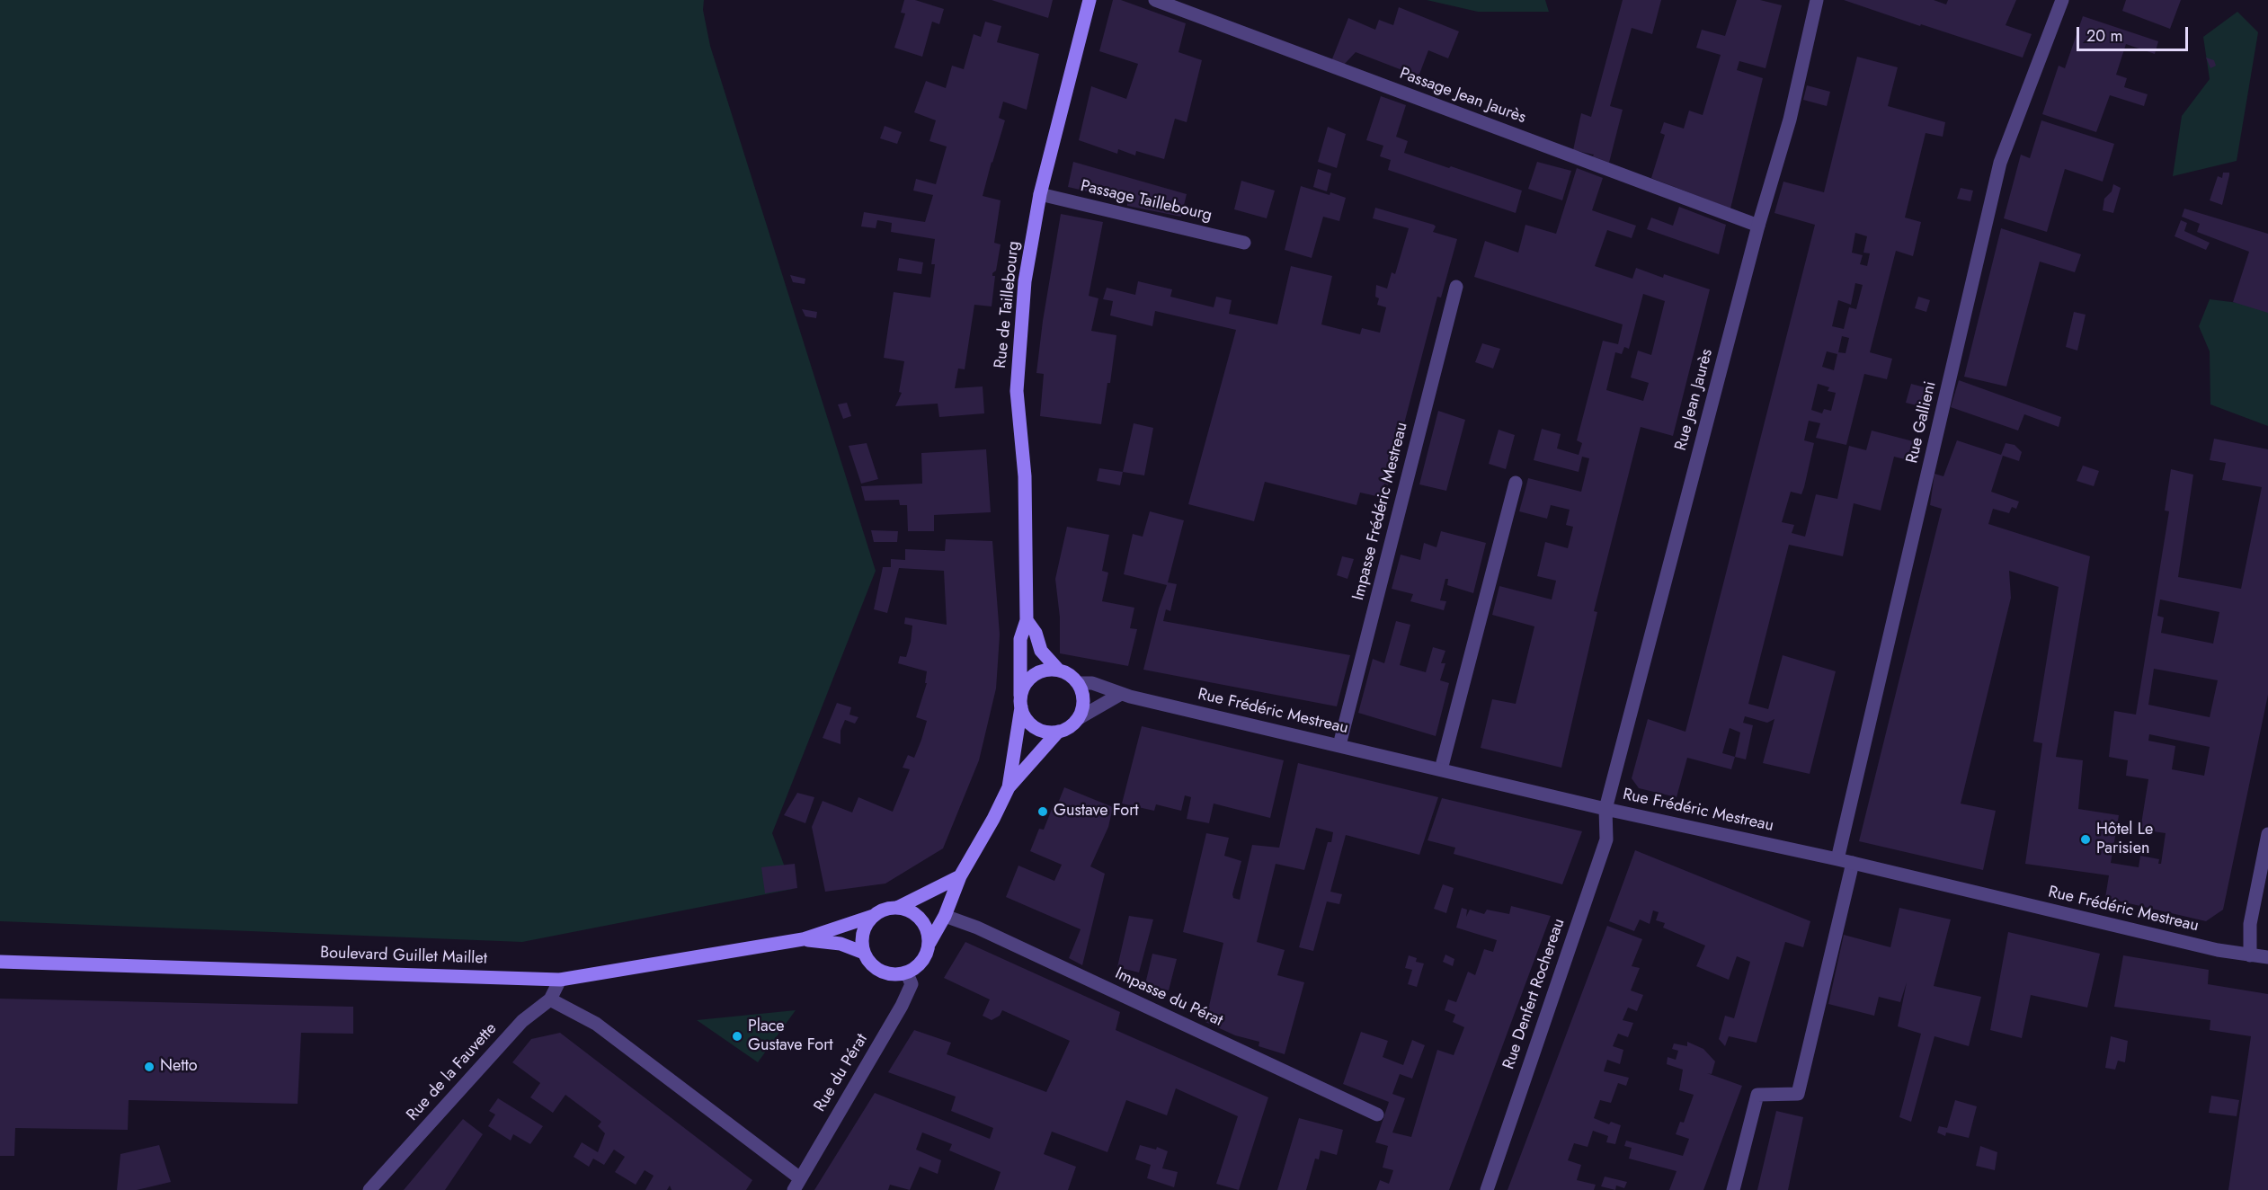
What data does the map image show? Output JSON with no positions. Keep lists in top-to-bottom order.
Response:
{
  "streets": {
    "street": [
      "Passage Jean Jaurès",
      "Passage Taillebourg",
      "Rue de Taillebourg",
      "Rue Jean Jaurès",
      "Rue Gallieni",
      "Impasse Frédéric Mestreau",
      "Rue Frédéric Mestreau",
      "Boulevard Guillet Maillet",
      "Rue Denfert Rochereau",
      "Impasse du Pérat",
      "Rue de la Fauvette",
      "Rue du Pérat"
    ]
  },
  "crossings": [
    ["Passage Jean Jaurès", "Rue Jean Jaurès"],
    ["Passage Taillebourg", "Rue de Taillebourg"],
    ["Rue de Taillebourg", "Rue Frédéric Mestreau"],
    ["Rue Jean Jaurès", "Rue Frédéric Mestreau"],
    ["Rue Jean Jaurès", "Rue Denfert Rochereau"],
    ["Rue Gallieni", "Rue Frédéric Mestreau"],
    ["Impasse Frédéric Mestreau", "Rue Frédéric Mestreau"],
    ["Rue Frédéric Mestreau", "Rue Denfert Rochereau"],
    ["Boulevard Guillet Maillet", "Rue de la Fauvette"],
    ["Boulevard Guillet Maillet", "Rue du Pérat"]
  ],
  "places": [
    "Gustave Fort",
    "Hôtel Le Parisien",
    "Place Gustave Fort",
    "Netto"
  ],
  "scale_bar": "20 m"
}
